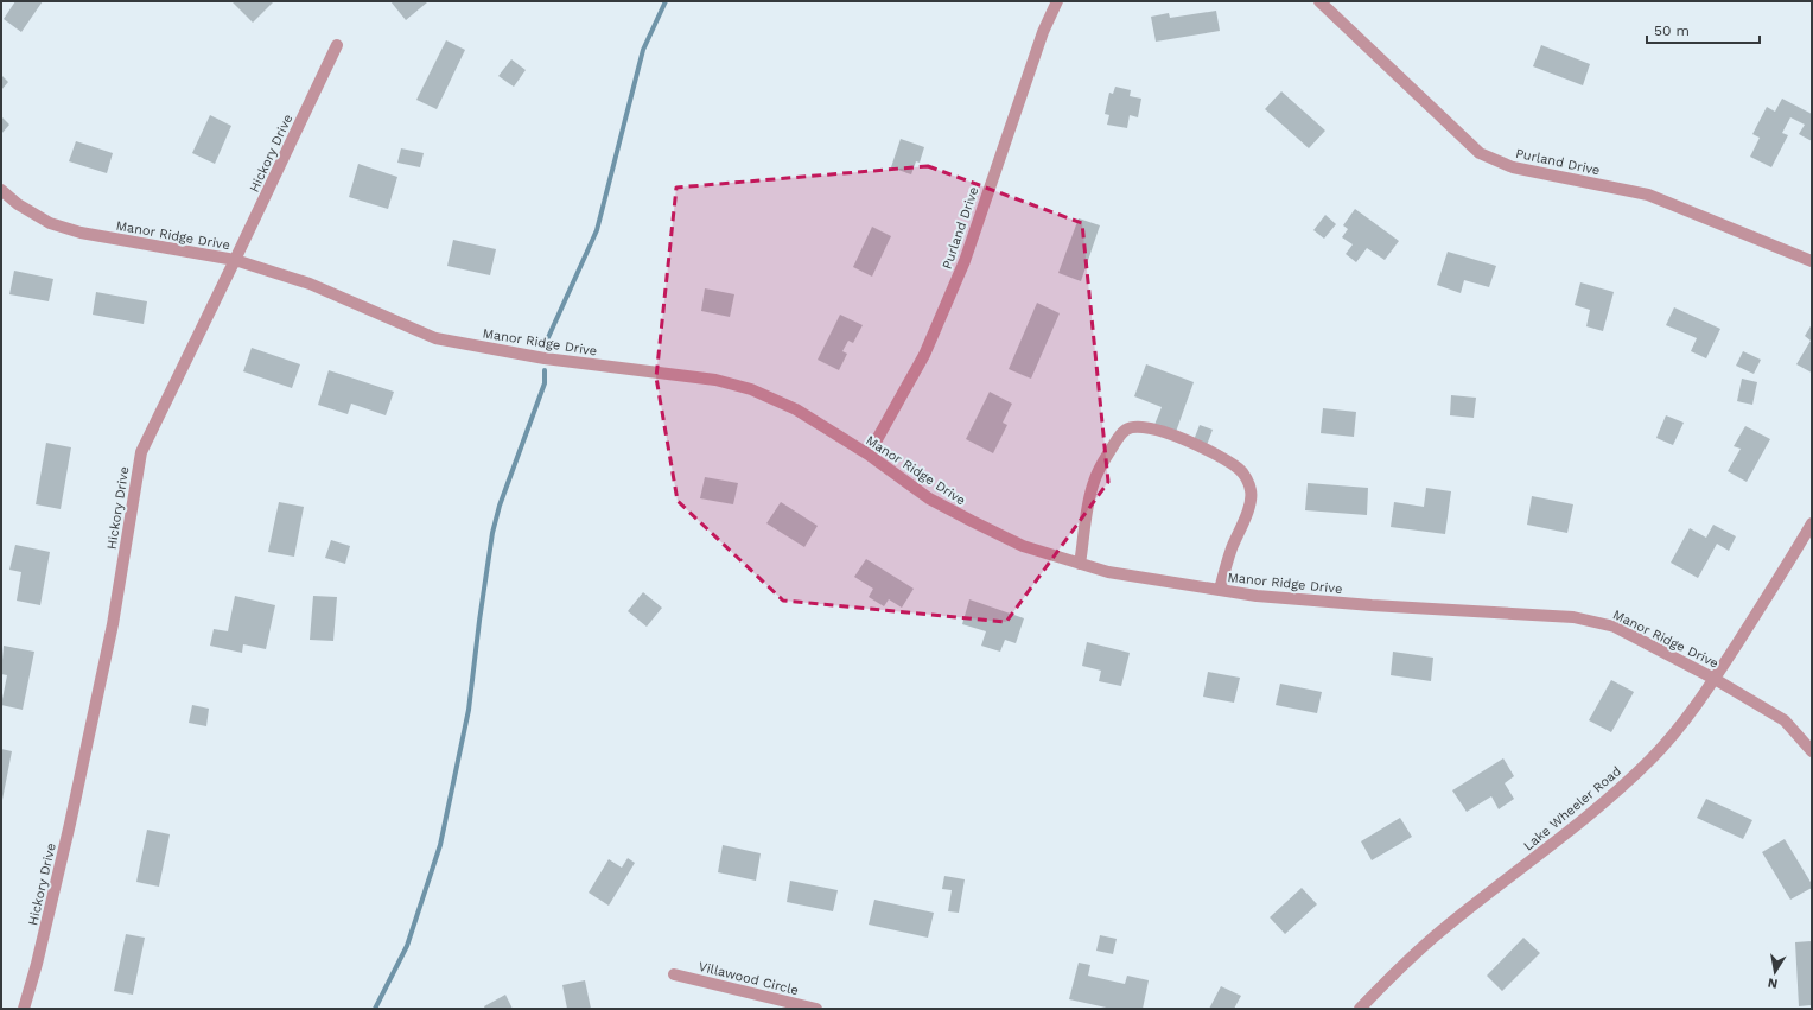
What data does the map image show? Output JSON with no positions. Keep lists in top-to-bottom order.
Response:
{
  "streets": {
    "street": [
      "Hickory Drive",
      "Purland Drive",
      "Manor Ridge Drive",
      "Lake Wheeler Road",
      "Villawood Circle"
    ]
  },
  "crossings": [
    ["Hickory Drive", "Manor Ridge Drive"],
    ["Purland Drive", "Manor Ridge Drive"],
    ["Manor Ridge Drive", "Lake Wheeler Road"]
  ],
  "scale_bar": "50 m",
  "north": "bottom"
}
